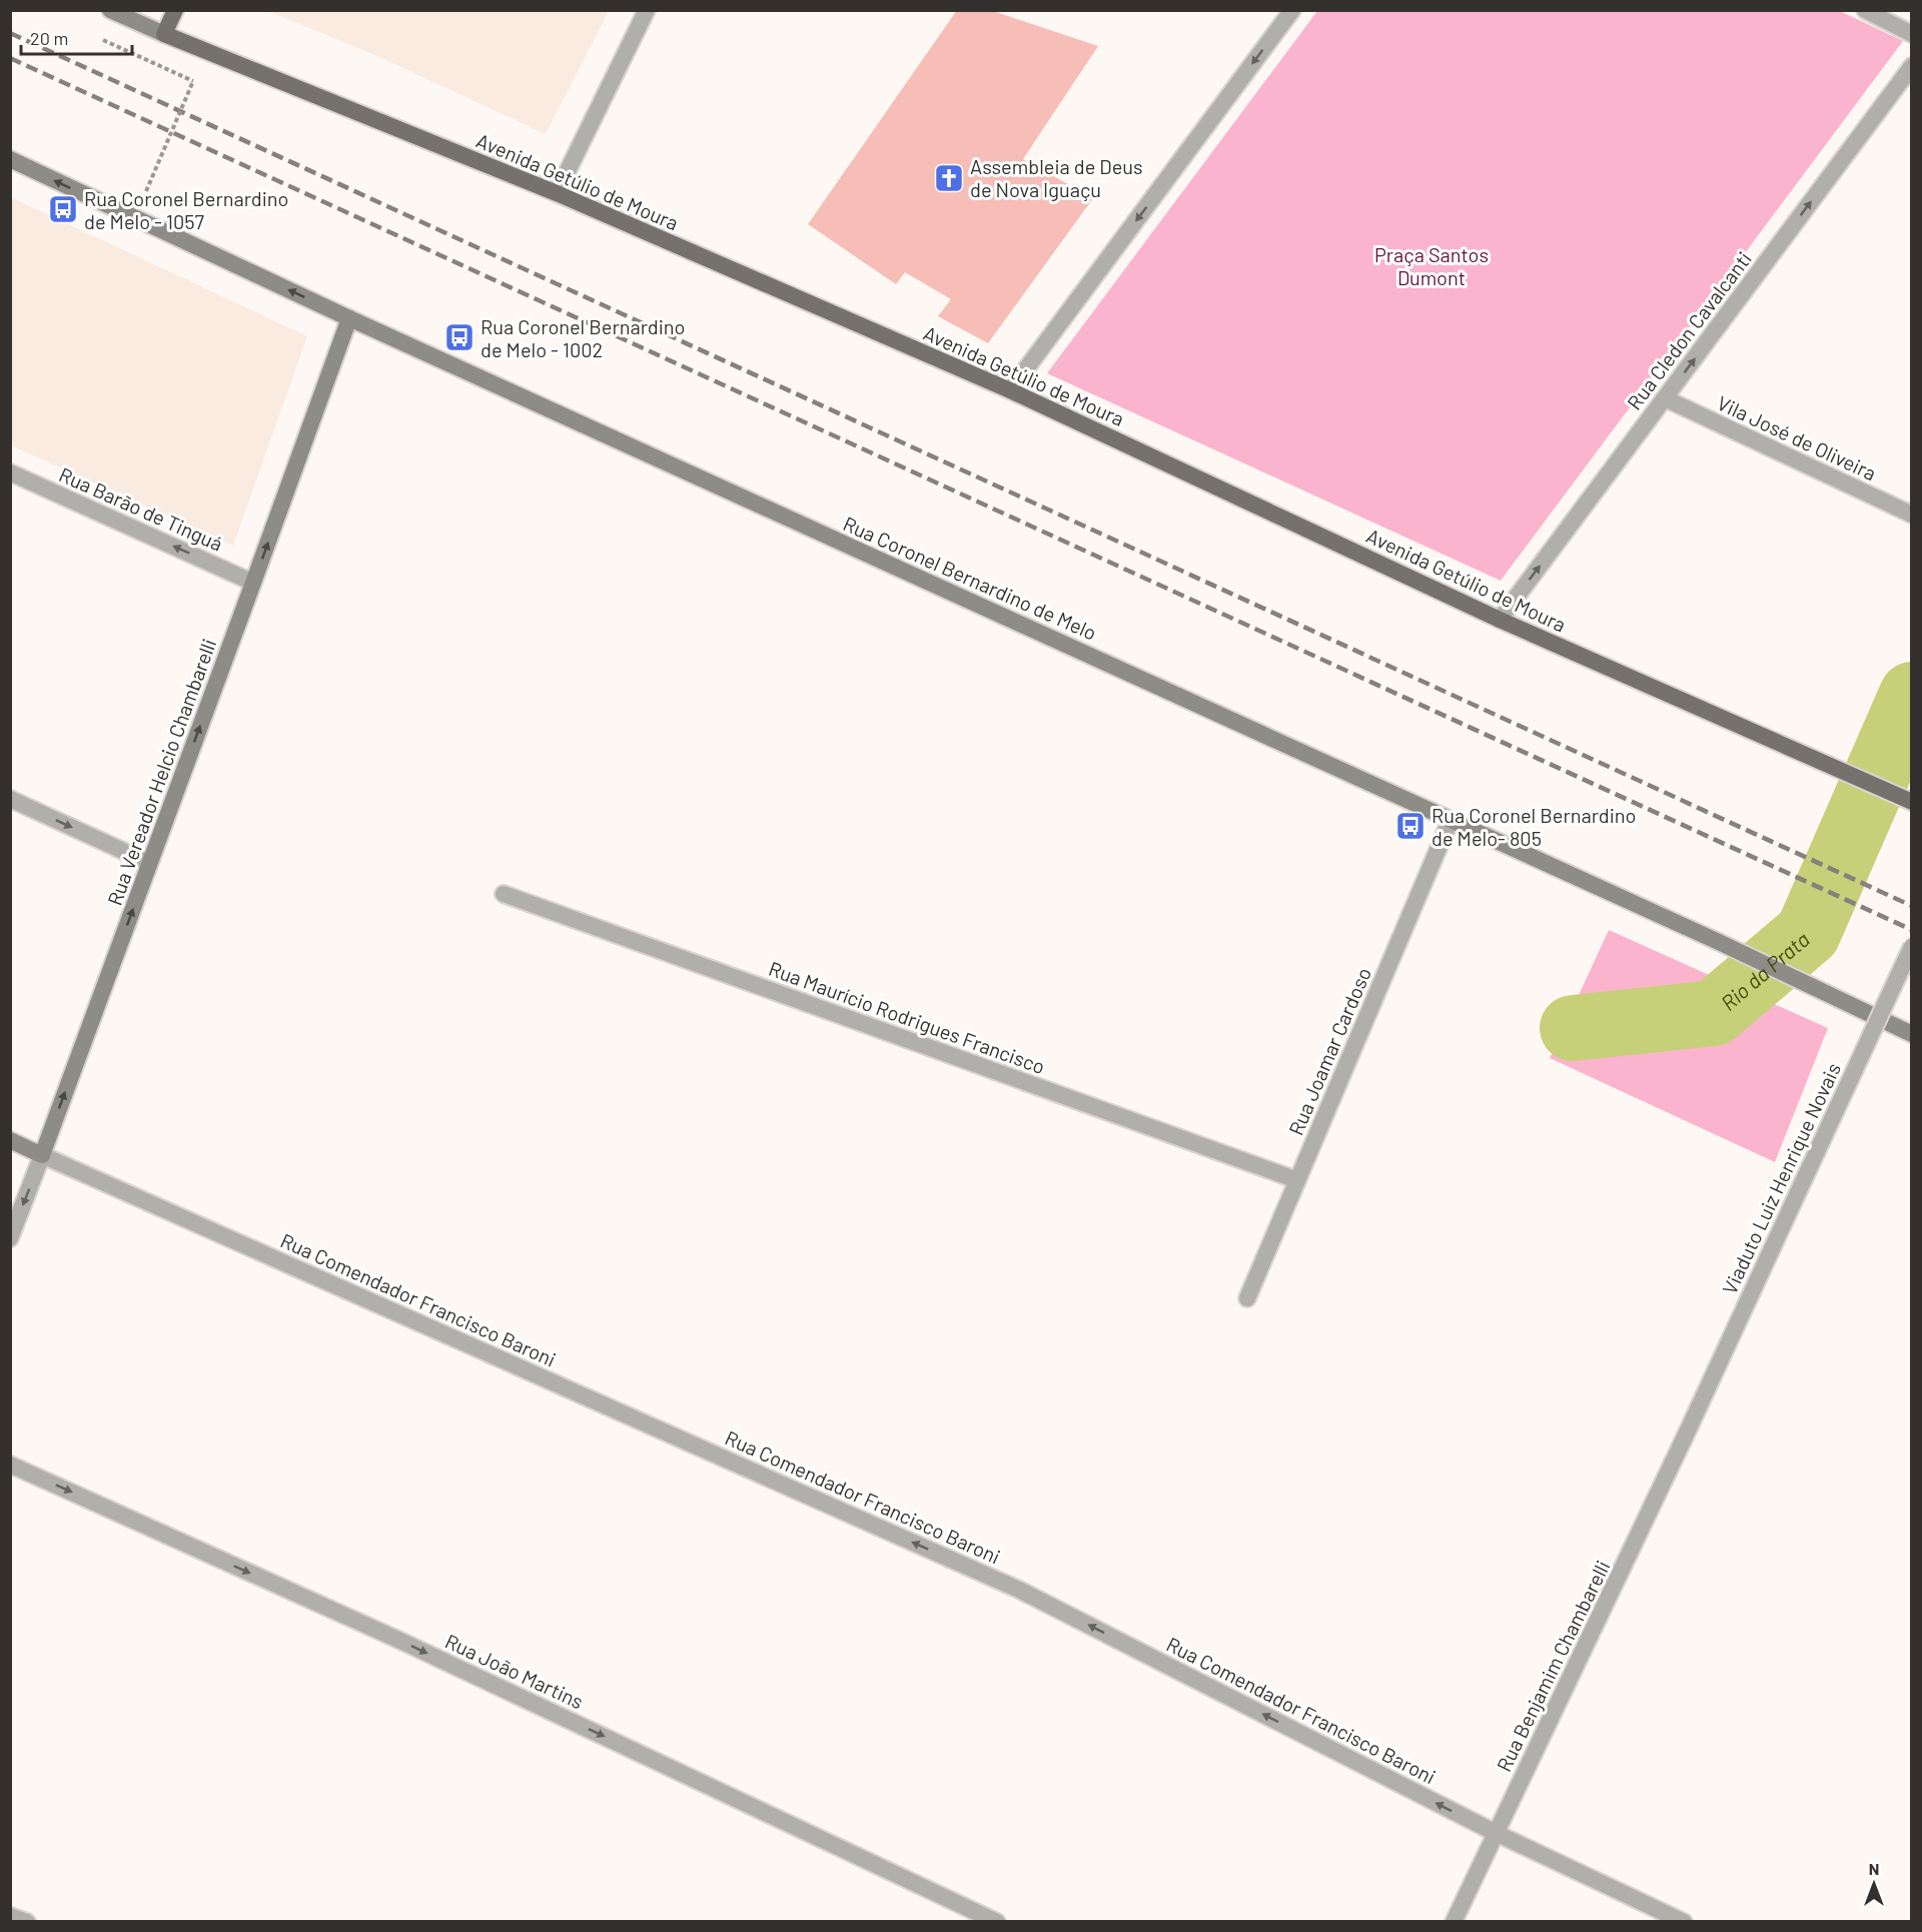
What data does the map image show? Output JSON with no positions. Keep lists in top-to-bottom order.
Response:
{
  "streets": {
    "main road": [
      "Avenida Getúlio de Moura",
      "Rua Coronel Bernardino de Melo",
      "Rua Vereador Helcio Chambarelli",
      "Rua Comendador Francisco Baroni"
    ],
    "street": [
      "Rua Cledon Cavalcanti",
      "Vila José de Oliveira",
      "Rua Barão de Tinguá",
      "Rua Maurício Rodrigues Francisco",
      "Rua Joamar Cardoso",
      "Viaduto Luiz Henrique Novais",
      "Rua Benjamim Chambarelli",
      "Rua João Martins"
    ]
  },
  "crossings": [
    ["Avenida Getúlio de Moura", "Rua Cledon Cavalcanti"],
    ["Rua Cledon Cavalcanti", "Vila José de Oliveira"],
    ["Rua Barão de Tinguá", "Rua Vereador Helcio Chambarelli"],
    ["Rua Coronel Bernardino de Melo", "Rua Vereador Helcio Chambarelli"],
    ["Rua Coronel Bernardino de Melo", "Rua Joamar Cardoso"],
    ["Rua Vereador Helcio Chambarelli", "Rua Comendador Francisco Baroni"],
    ["Rua Maurício Rodrigues Francisco", "Rua Joamar Cardoso"],
    ["Viaduto Luiz Henrique Novais", "Rua Benjamim Chambarelli"],
    ["Rua Comendador Francisco Baroni", "Rua Benjamim Chambarelli"]
  ],
  "one_way": [
    "Rua Cledon Cavalcanti",
    "Rua Barão de Tinguá",
    "Rua Vereador Helcio Chambarelli",
    "Rua Comendador Francisco Baroni",
    "Rua João Martins"
  ],
  "water": ["Rio da Prata"],
  "parks": ["Praça Santos Dumont"],
  "places": {
    "church": ["Assembleia de Deus de Nova Iguaçu"],
    "bus stop": ["Rua Coronel Bernardino de Melo - 1057", "Rua Coronel Bernardino de Melo - 1002", "Rua Coronel Bernardino de Melo- 805"]
  },
  "scale_bar": "20 m",
  "north": "top"
}
